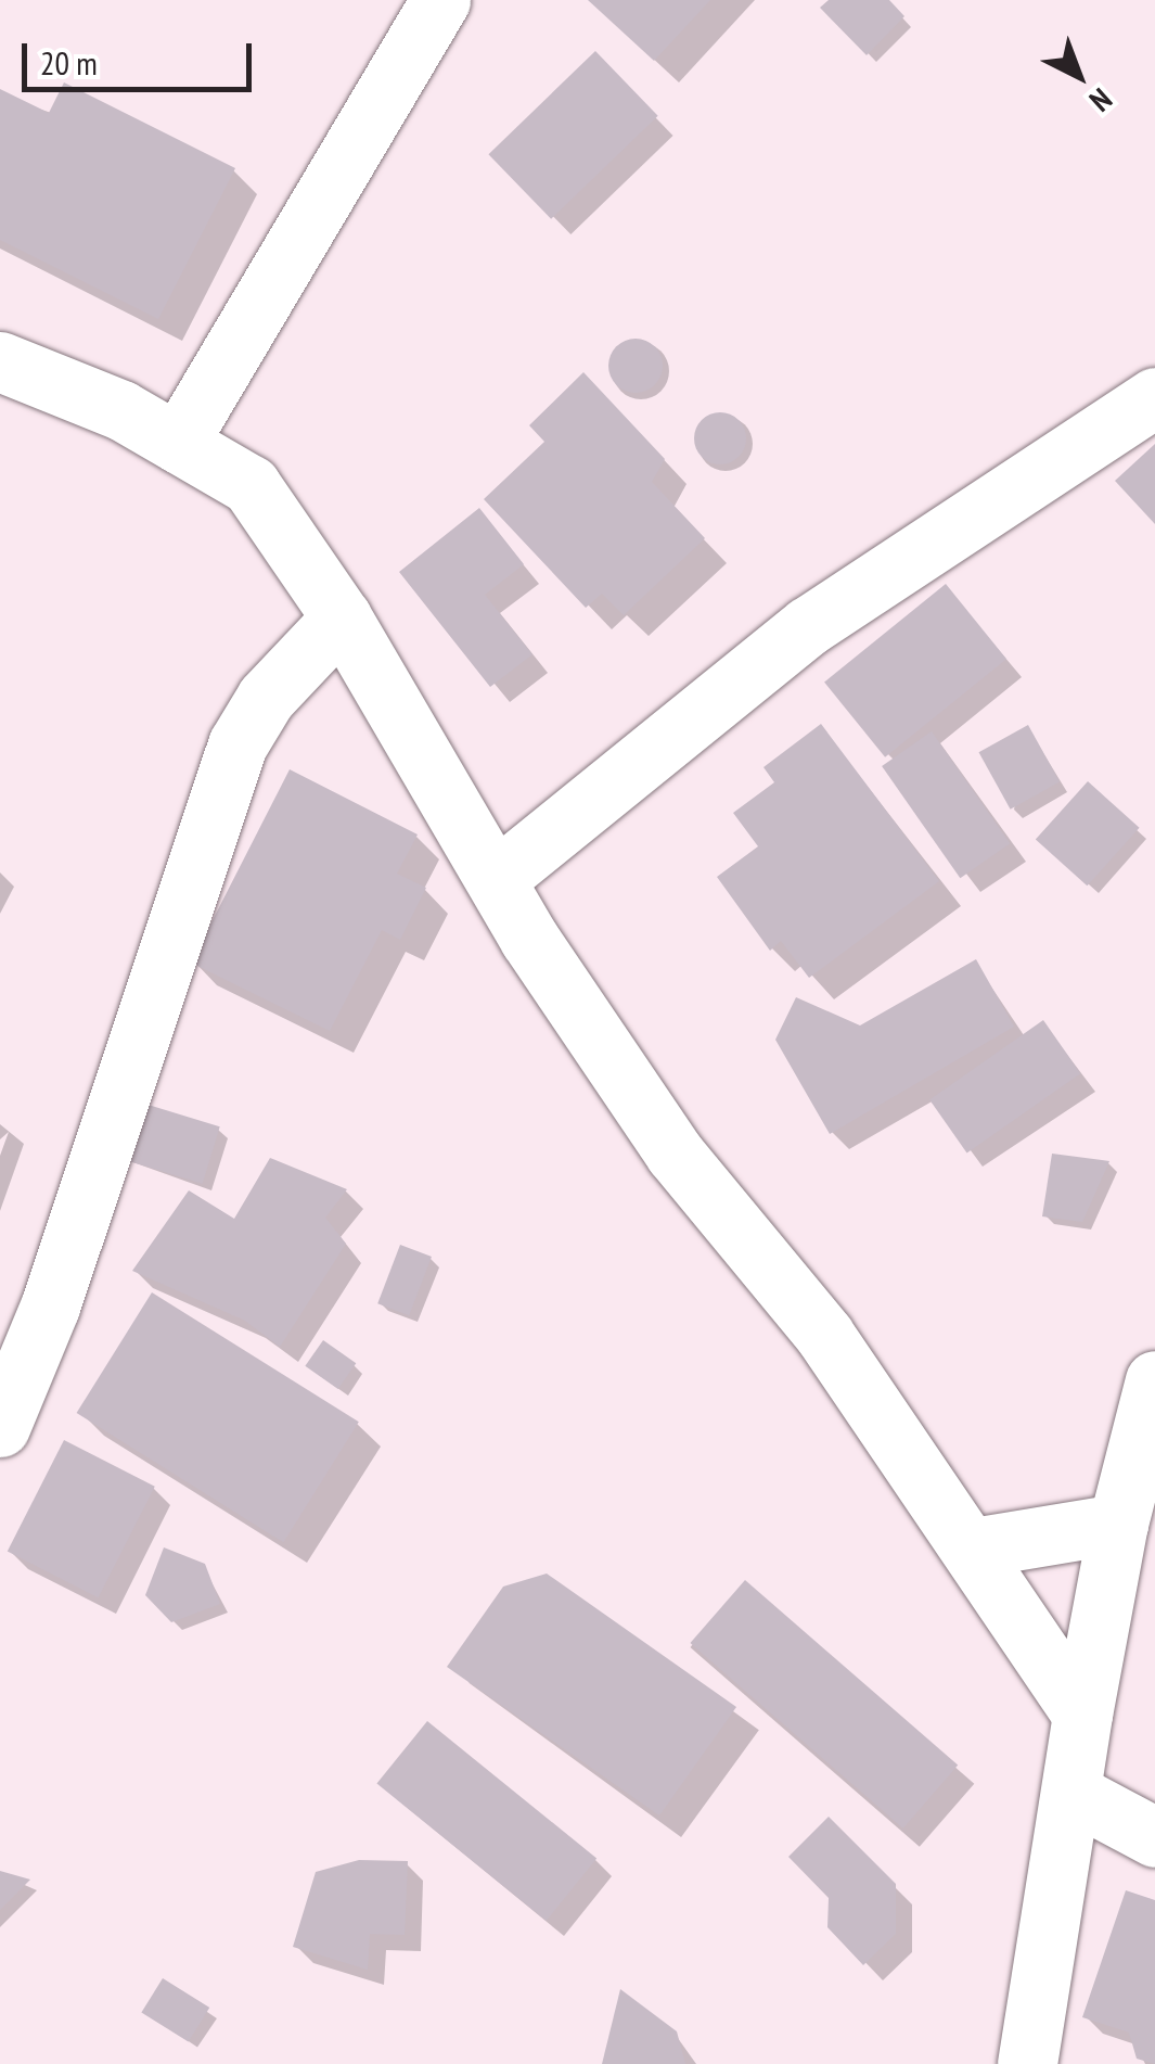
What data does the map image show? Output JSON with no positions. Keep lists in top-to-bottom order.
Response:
{
  "scale_bar": "20 m",
  "north": "bottom right"
}
